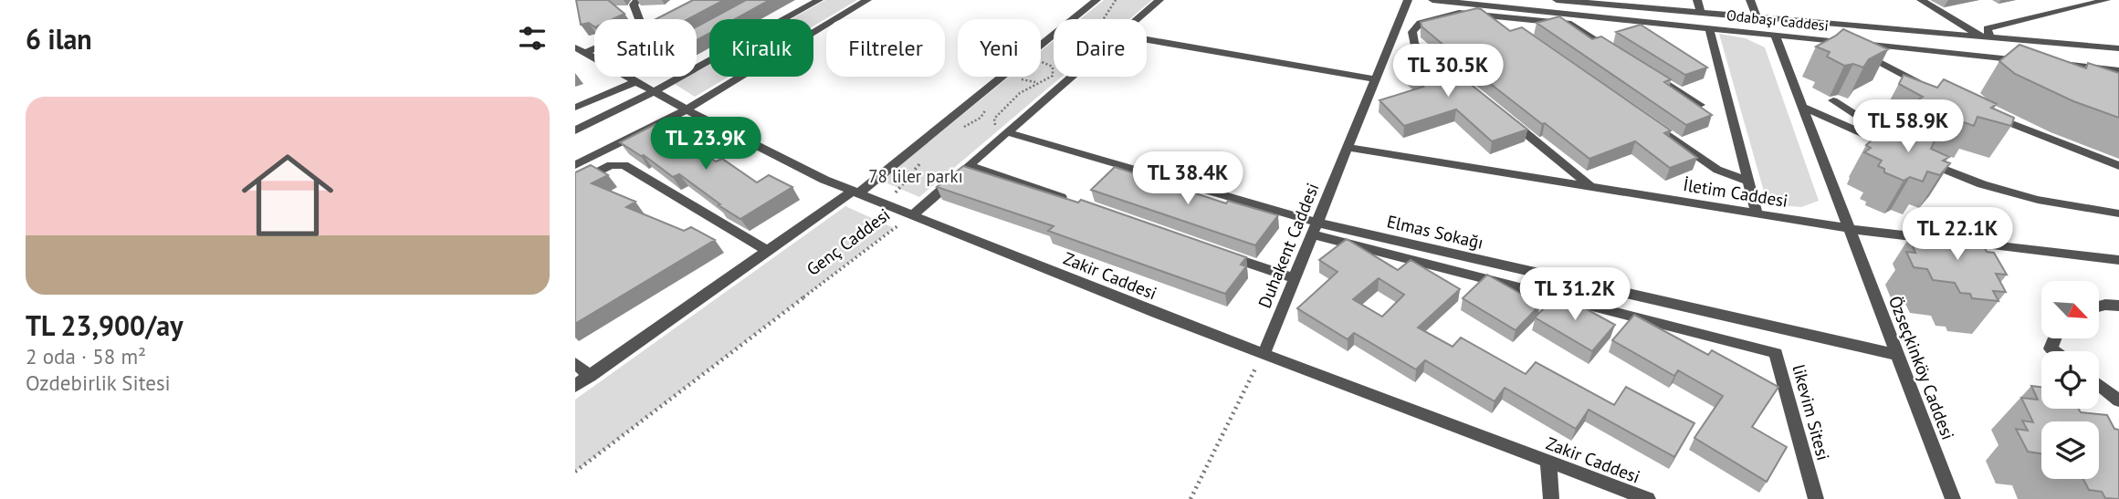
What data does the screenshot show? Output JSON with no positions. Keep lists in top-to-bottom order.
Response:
{
  "streets": {
    "street": [
      "Odabaşı Caddesi",
      "İletim Caddesi",
      "Elmas Sokağı",
      "Genç Caddesi",
      "Duhakent Caddesi",
      "Zakir Caddesi",
      "Özseçkinköy Caddesi",
      "likevim Sitesi"
    ]
  },
  "crossings": [
    ["Odabaşı Caddesi", "Özseçkinköy Caddesi"],
    ["İletim Caddesi", "Duhakent Caddesi"],
    ["İletim Caddesi", "Özseçkinköy Caddesi"],
    ["Elmas Sokağı", "Genç Caddesi"],
    ["Elmas Sokağı", "Duhakent Caddesi"],
    ["Elmas Sokağı", "Özseçkinköy Caddesi"],
    ["Elmas Sokağı", "likevim Sitesi"],
    ["Genç Caddesi", "Zakir Caddesi"],
    ["Duhakent Caddesi", "Zakir Caddesi"],
    ["Duhakent Caddesi", "likevim Sitesi"]
  ],
  "parks": ["78 liler parkı"],
  "north": "bottom right",
  "page": {
    "heading": "6 ilan",
    "chip": [
      "Satılık",
      "Kiralık",
      "Filtreler",
      "Yeni",
      "Daire"
    ],
    "price": [
      "TL 30.5K",
      "TL 58.9K",
      "TL 23.9K",
      "TL 38.4K",
      "TL 22.1K",
      "TL 31.2K"
    ],
    "list": [
      {
        "name": "TL 23,900/ay",
        "note": "2 oda · 58 m² · Ozdebirlik Sitesi"
      }
    ]
  }
}
